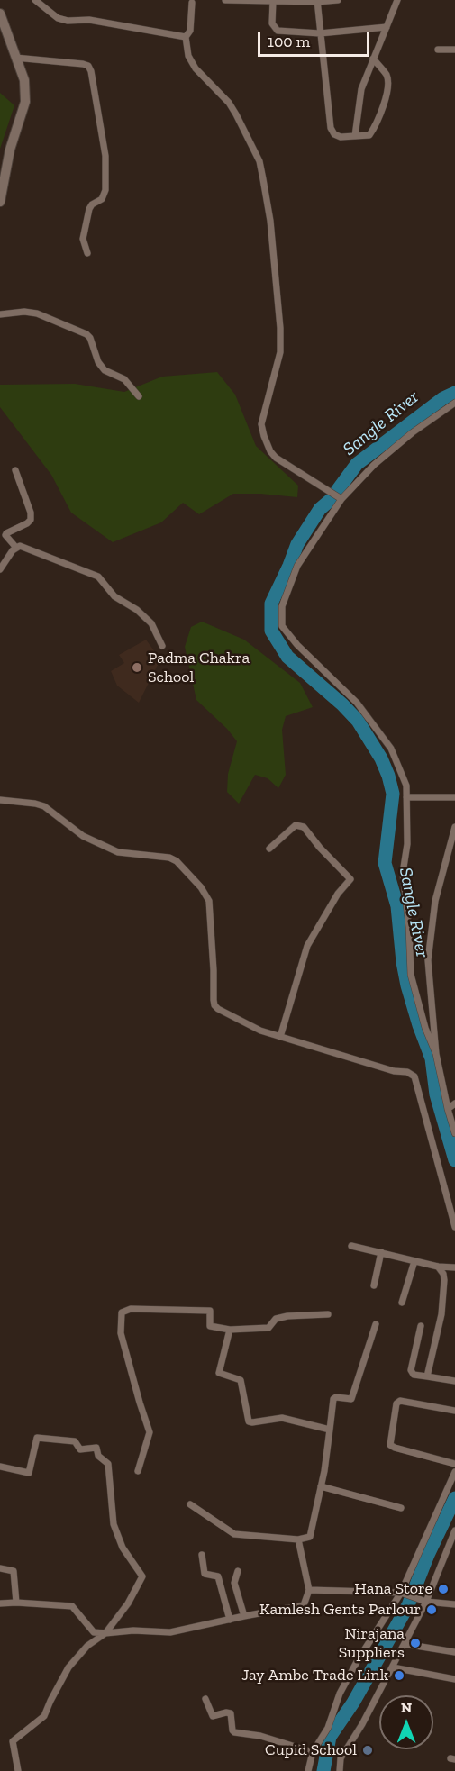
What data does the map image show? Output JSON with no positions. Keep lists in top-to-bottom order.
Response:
{
  "water": ["Sangle River"],
  "places": [
    "Padma Chakra School",
    "Hana Store",
    "Kamlesh Gents Parlour",
    "Nirajana Suppliers",
    "Jay Ambe Trade Link",
    "Cupid School"
  ],
  "scale_bar": "100 m",
  "north": "top"
}
